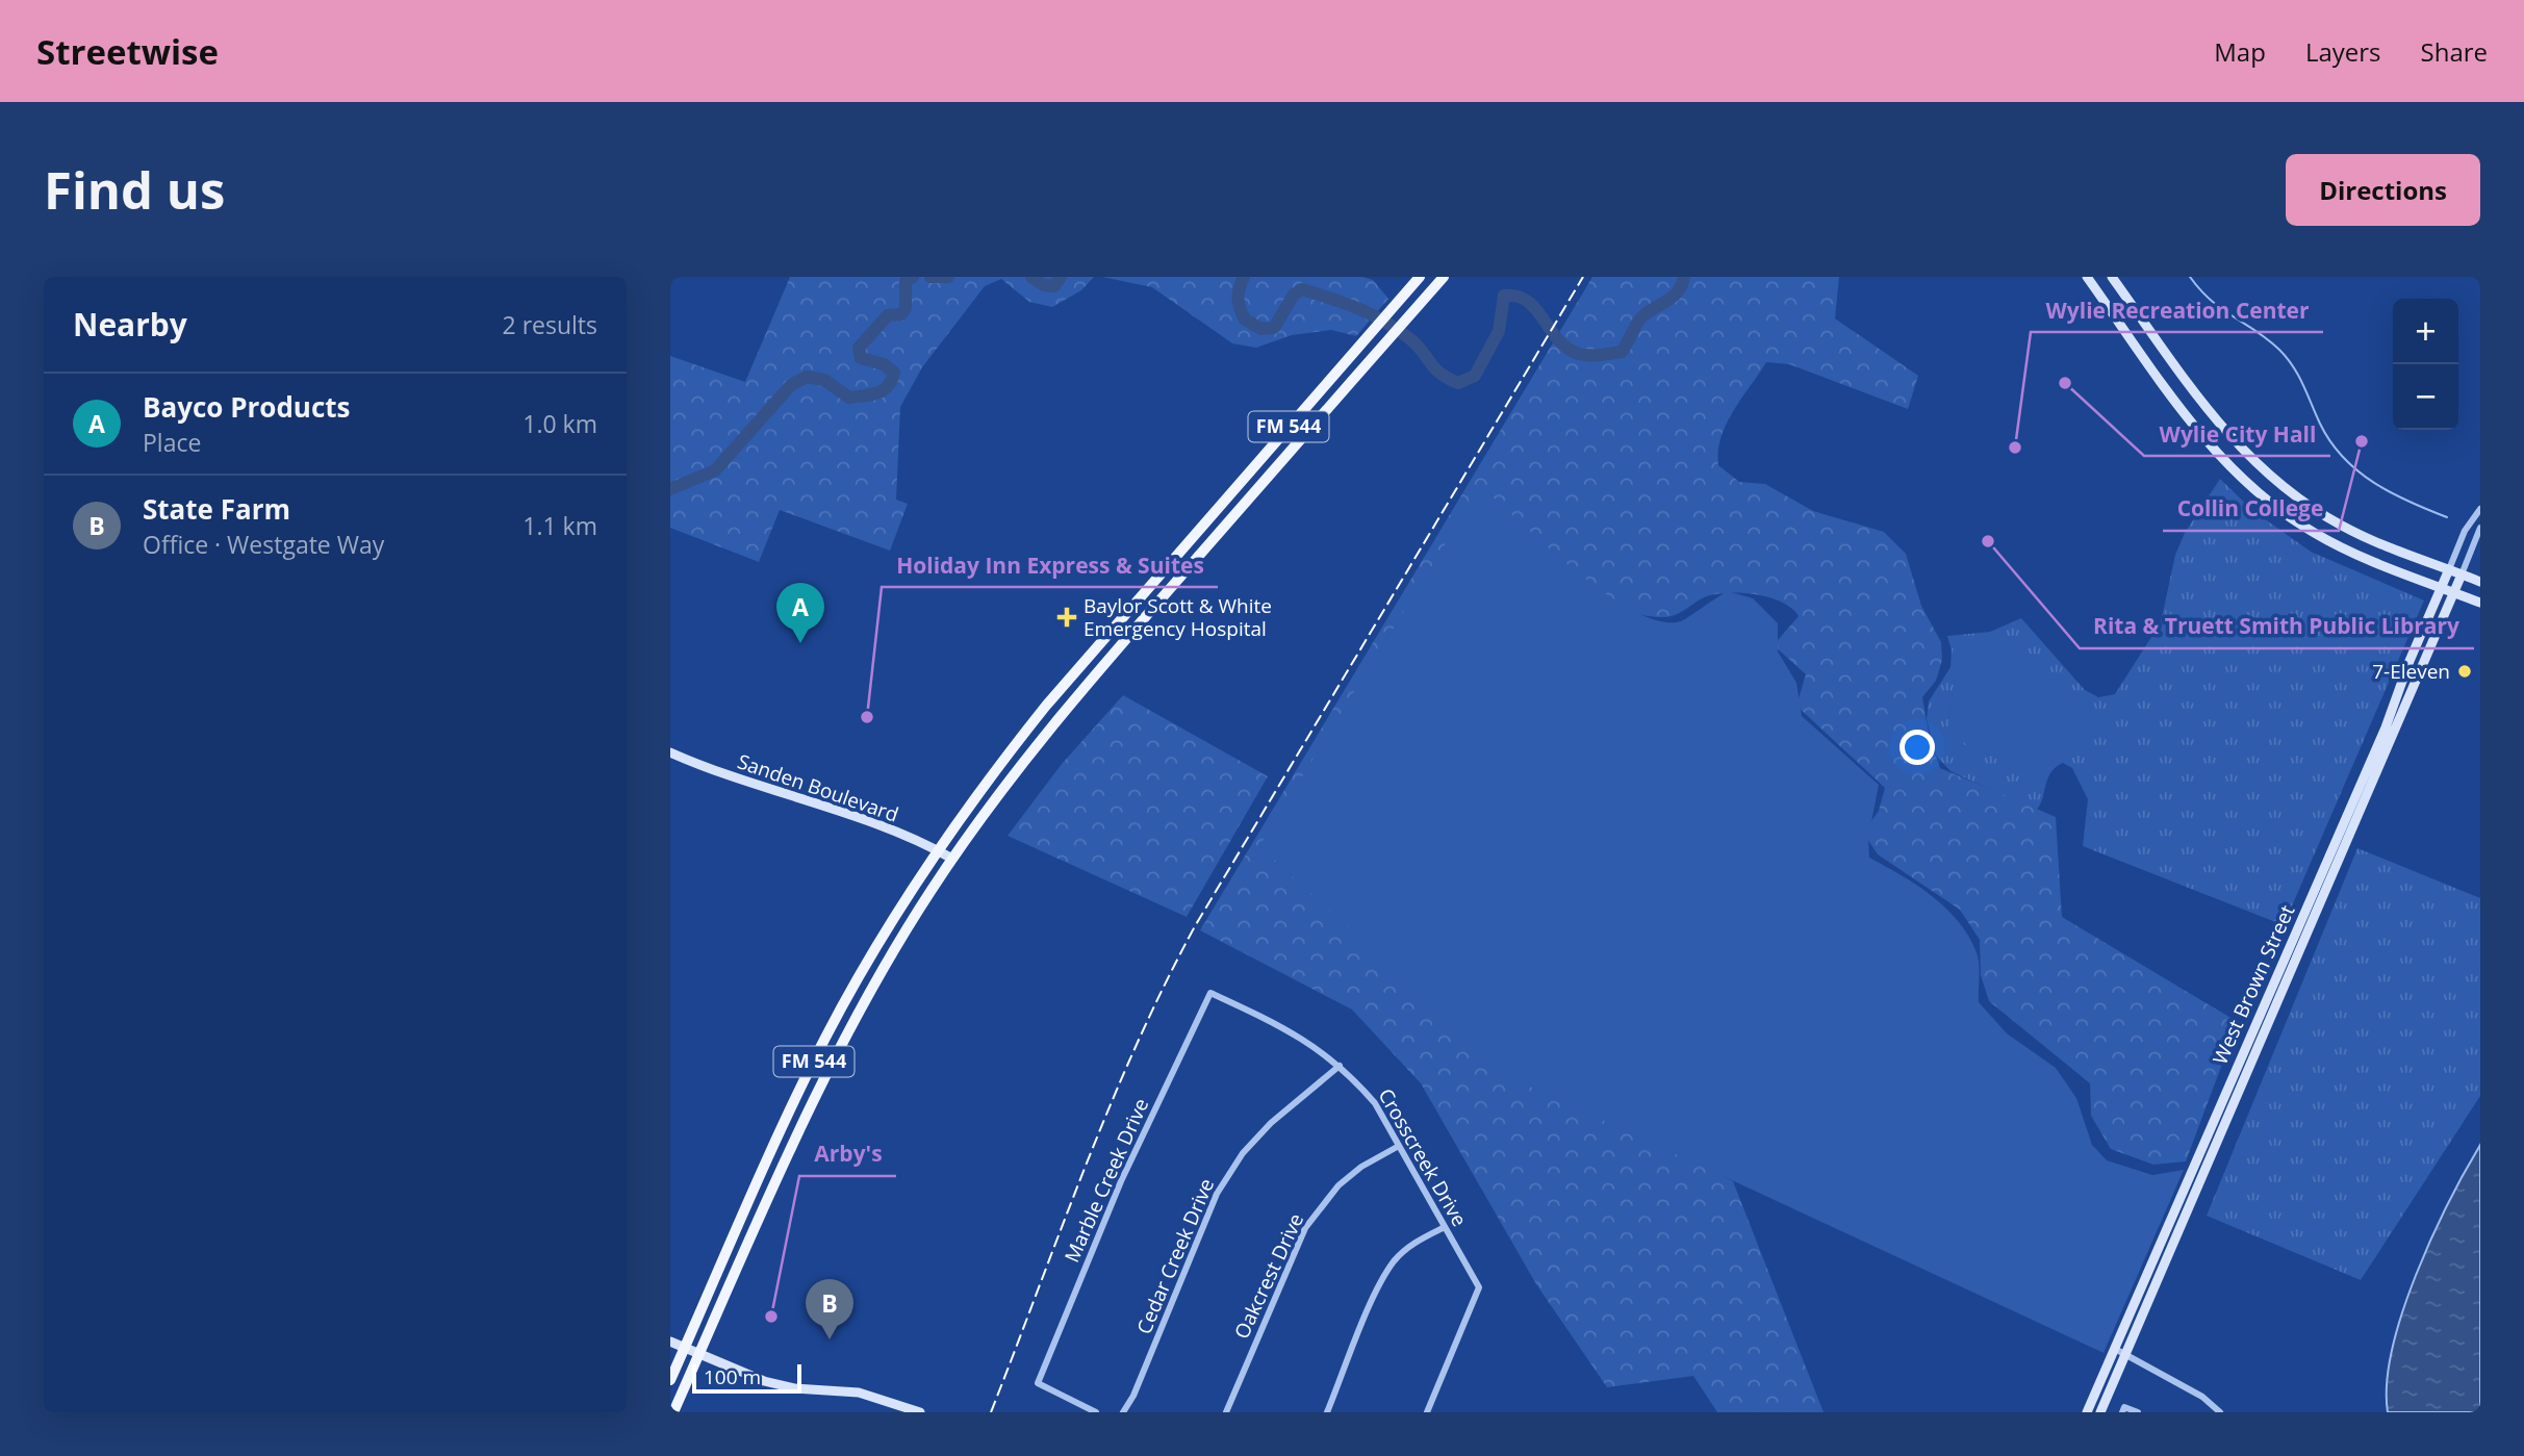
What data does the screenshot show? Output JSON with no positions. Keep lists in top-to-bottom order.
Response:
{
  "streets": {
    "main road": ["FM 544", "Sanden Boulevard", "West Brown Street"],
    "street": [
      "Crosscreek Drive",
      "Marble Creek Drive",
      "Cedar Creek Drive",
      "Oakcrest Drive"
    ]
  },
  "crossings": [
    ["FM 544", "Sanden Boulevard"],
    ["Crosscreek Drive", "Marble Creek Drive"],
    ["Crosscreek Drive", "Cedar Creek Drive"],
    ["Crosscreek Drive", "Oakcrest Drive"]
  ],
  "places": {
    "other": [
      "Wylie City Hall",
      "Collin College",
      "Wylie Recreation Center",
      "Rita & Truett Smith Public Library",
      "7-Eleven",
      "Holiday Inn Express & Suites",
      "Arby's"
    ],
    "health": ["Baylor Scott & White Emergency Hospital"]
  },
  "scale_bar": "100 m",
  "page": {
    "header": "Streetwise",
    "nav": ["Map", "Layers", "Share"],
    "buttons": "Directions",
    "title": "Find us",
    "heading": ["Nearby", "2 results"],
    "map_buttons": ["+", "−"],
    "list": [
      {
        "mark": "A",
        "name": "Bayco Products",
        "note": "Place",
        "value": "1.0 km"
      },
      {
        "mark": "B",
        "name": "State Farm",
        "note": "Office · Westgate Way",
        "value": "1.1 km"
      }
    ],
    "pins": ["A", "B"],
    "scale": "100 m"
  }
}
